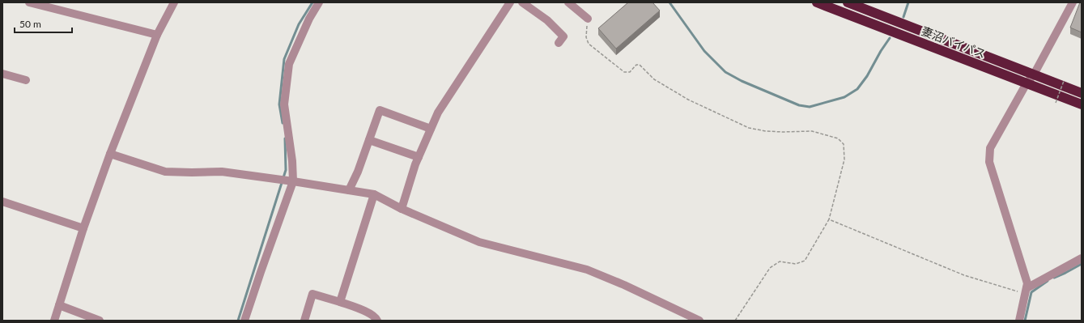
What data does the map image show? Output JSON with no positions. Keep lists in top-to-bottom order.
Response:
{
  "streets": {
    "highway": ["妻沼バイパス"]
  },
  "scale_bar": "50 m"
}
